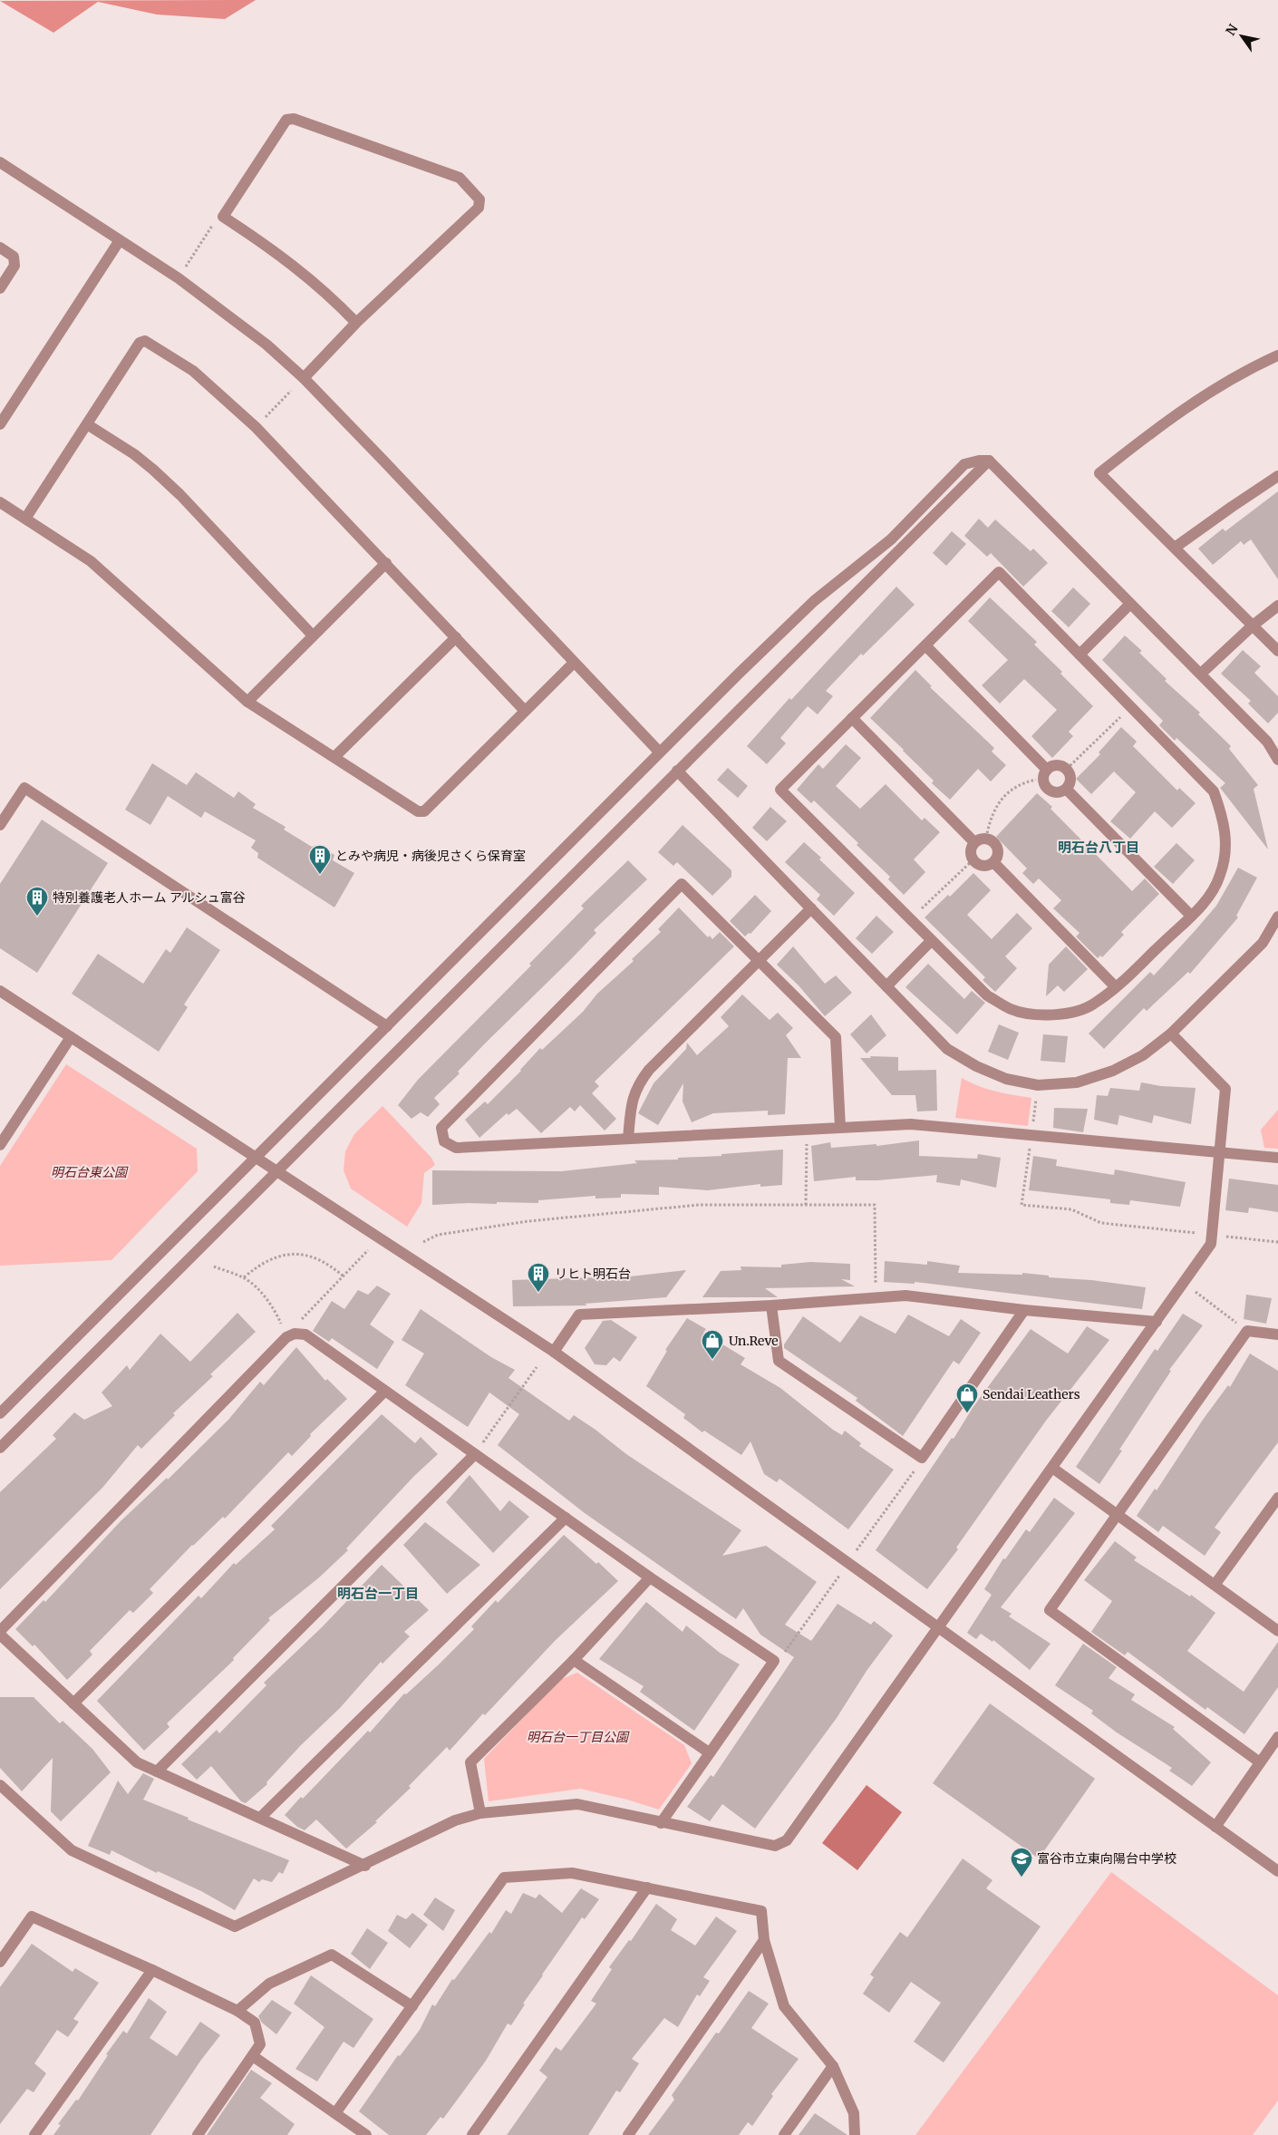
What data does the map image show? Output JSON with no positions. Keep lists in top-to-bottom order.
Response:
{
  "districts": ["明石台八丁目", "明石台一丁目"],
  "parks": ["明石台東公園", "明石台一丁目公園"],
  "places": {
    "building": ["とみや病児・病後児さくら保育室", "特別養護老人ホーム アルシュ富谷", "リヒト明石台"],
    "shop": ["Un.Reve", "Sendai Leathers"],
    "school or university": ["富谷市立東向陽台中学校"]
  },
  "north": "top left"
}
